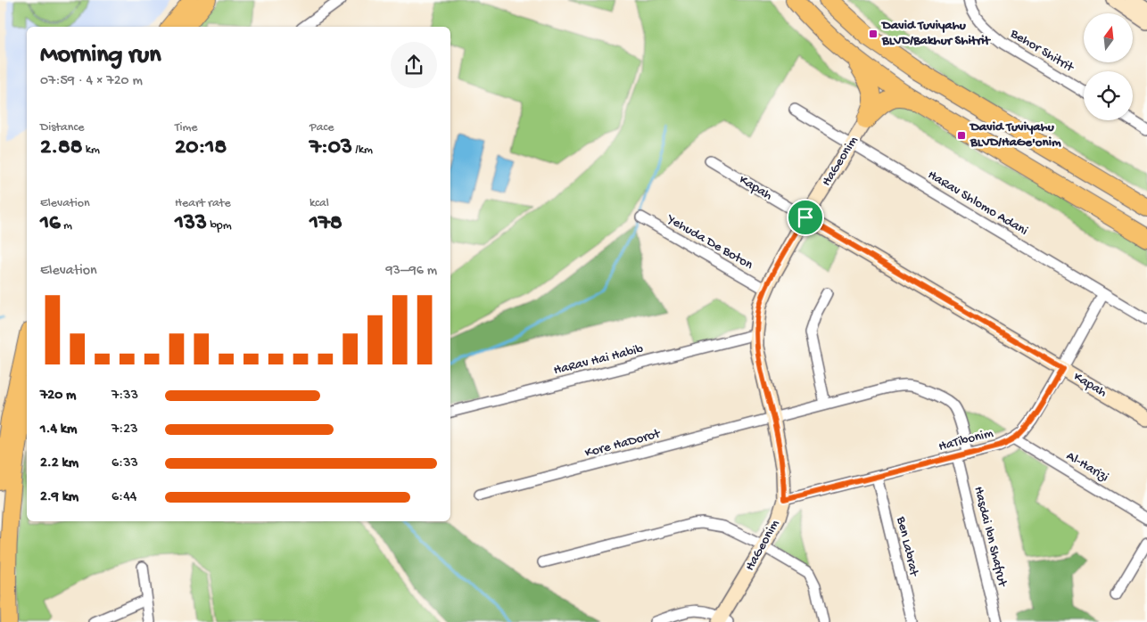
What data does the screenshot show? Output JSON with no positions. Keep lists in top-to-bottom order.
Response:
{
  "streets": {
    "street": [
      "Behor Shitrit",
      "HaGeonim",
      "Kapah",
      "HaRav Shlomo Adani",
      "Yehuda De Boton",
      "HaRav Hai Habib",
      "HaTibonim",
      "Kore HaDorot",
      "Al-Harizi",
      "Hasdai Ibn Shafrut",
      "Ben Labrat"
    ]
  },
  "crossings": [
    ["HaGeonim", "Kapah"],
    ["HaGeonim", "HaRav Shlomo Adani"],
    ["HaGeonim", "Yehuda De Boton"],
    ["HaGeonim", "HaRav Hai Habib"],
    ["HaGeonim", "HaTibonim"],
    ["HaGeonim", "Kore HaDorot"],
    ["Kapah", "HaTibonim"],
    ["HaRav Shlomo Adani", "HaTibonim"],
    ["HaTibonim", "Kore HaDorot"],
    ["HaTibonim", "Al-Harizi"],
    ["HaTibonim", "Hasdai Ibn Shafrut"],
    ["HaTibonim", "Ben Labrat"]
  ],
  "places": {
    "transit": ["David Tuviyahu BLVD/Bakhur Shitrit", "David Tuviyahu BLVD/HaGe'onim"]
  },
  "north": "top",
  "page": {
    "heading": ["Morning run", "07:59 · 4 × 720 m"],
    "stats": [
      ["Distance", "2.88 km"],
      ["Time", "20:18"],
      ["Pace", "7:03 /km"],
      ["Elevation", "16 m"],
      ["Heart rate", "133 bpm"],
      ["kcal", "178"]
    ],
    "chart": ["Elevation", "93–96 m"],
    "list": [
      {
        "name": "720 m",
        "note": "7:33"
      },
      {
        "name": "1.4 km",
        "note": "7:23"
      },
      {
        "name": "2.2 km",
        "note": "6:33"
      },
      {
        "name": "2.9 km",
        "note": "6:44"
      }
    ]
  }
}
